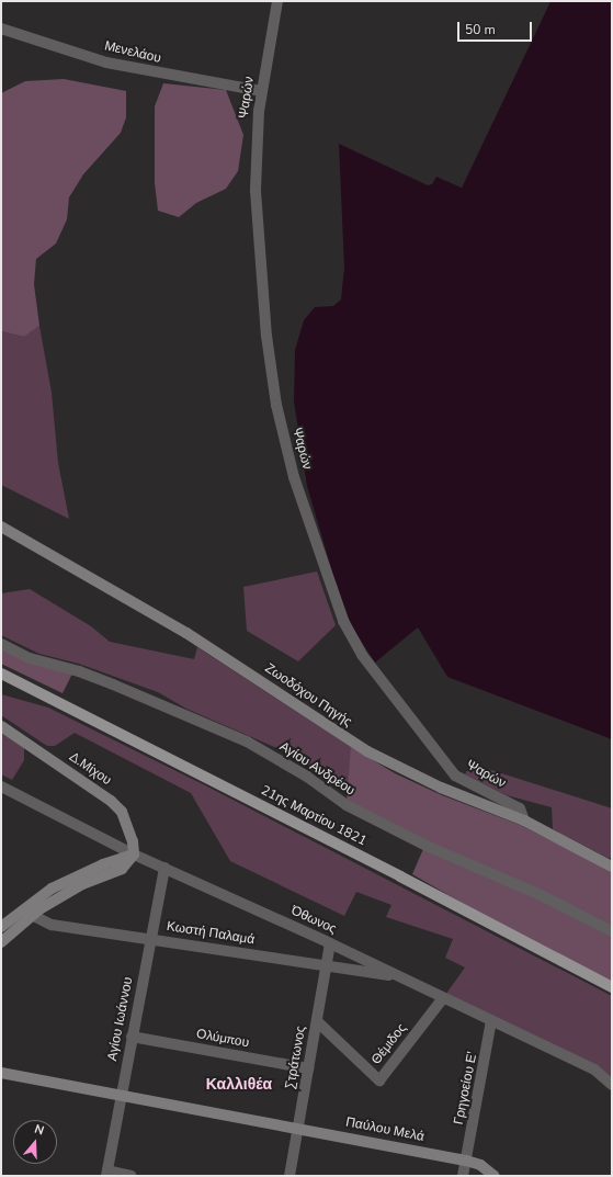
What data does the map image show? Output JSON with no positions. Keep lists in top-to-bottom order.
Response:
{
  "streets": {
    "main road": ["21ης Μαρτίου 1821"],
    "street": [
      "Μενελάου",
      "Ψαρών",
      "Ζωοδόχου Πηγής",
      "Δ.Μίχου",
      "Αγίου Ανδρέου",
      "Όθωνος",
      "Κωστή Παλαμά",
      "Αγίου Ιωάννου",
      "Ολύμπου",
      "Θέμιδος",
      "Στράτωνος",
      "Γρηγοείου Ε'",
      "Παύλου Μελά"
    ]
  },
  "crossings": [
    ["Μενελάου", "Ψαρών"],
    ["Ψαρών", "Ζωοδόχου Πηγής"],
    ["Δ.Μίχου", "Όθωνος"],
    ["Όθωνος", "Κωστή Παλαμά"],
    ["Όθωνος", "Αγίου Ιωάννου"],
    ["Όθωνος", "Θέμιδος"],
    ["Όθωνος", "Στράτωνος"],
    ["Όθωνος", "Γρηγοείου Ε'"],
    ["Κωστή Παλαμά", "Αγίου Ιωάννου"],
    ["Κωστή Παλαμά", "Στράτωνος"],
    ["Αγίου Ιωάννου", "Ολύμπου"],
    ["Αγίου Ιωάννου", "Παύλου Μελά"],
    ["Ολύμπου", "Στράτωνος"],
    ["Θέμιδος", "Στράτωνος"],
    ["Στράτωνος", "Παύλου Μελά"],
    ["Γρηγοείου Ε'", "Παύλου Μελά"]
  ],
  "districts": ["Καλλιθέα"],
  "scale_bar": "50 m",
  "north": "top"
}
